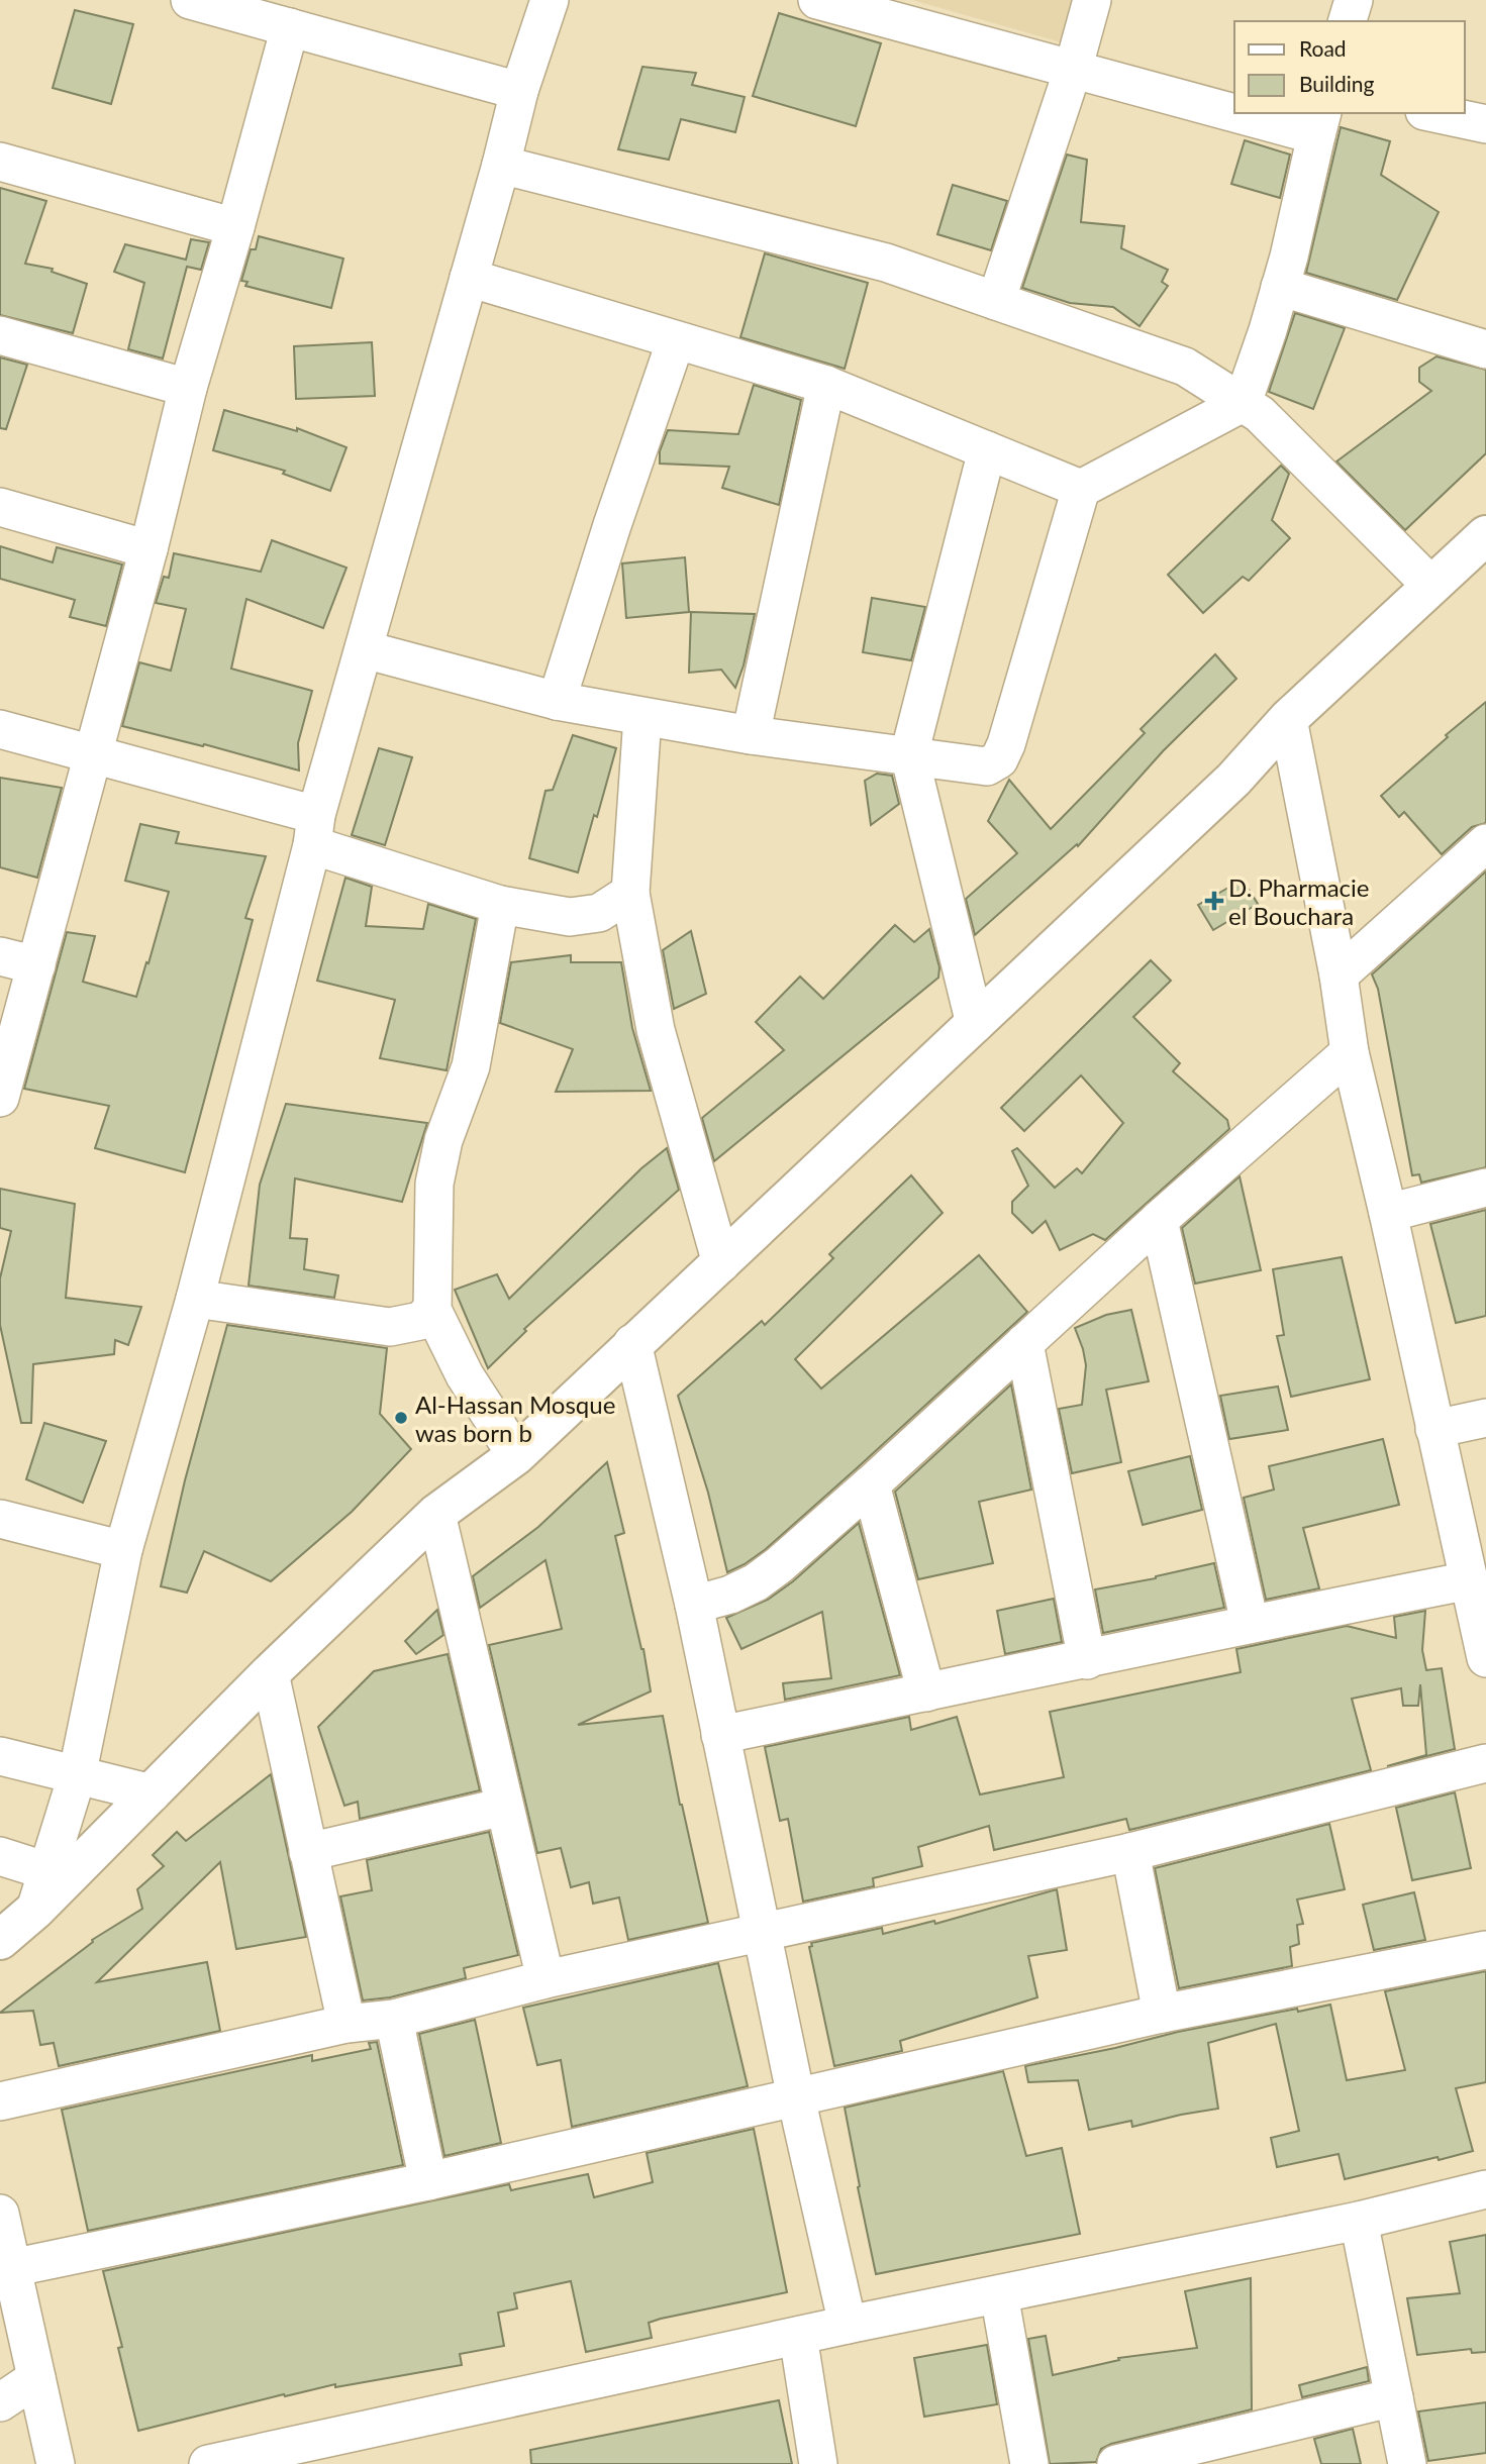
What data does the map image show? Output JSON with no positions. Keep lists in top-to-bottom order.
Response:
{
  "places": {
    "health": ["D. Pharmacie el Bouchara"],
    "other": ["Al-Hassan Mosque was born b"]
  },
  "legend": ["Road", "Building"]
}
